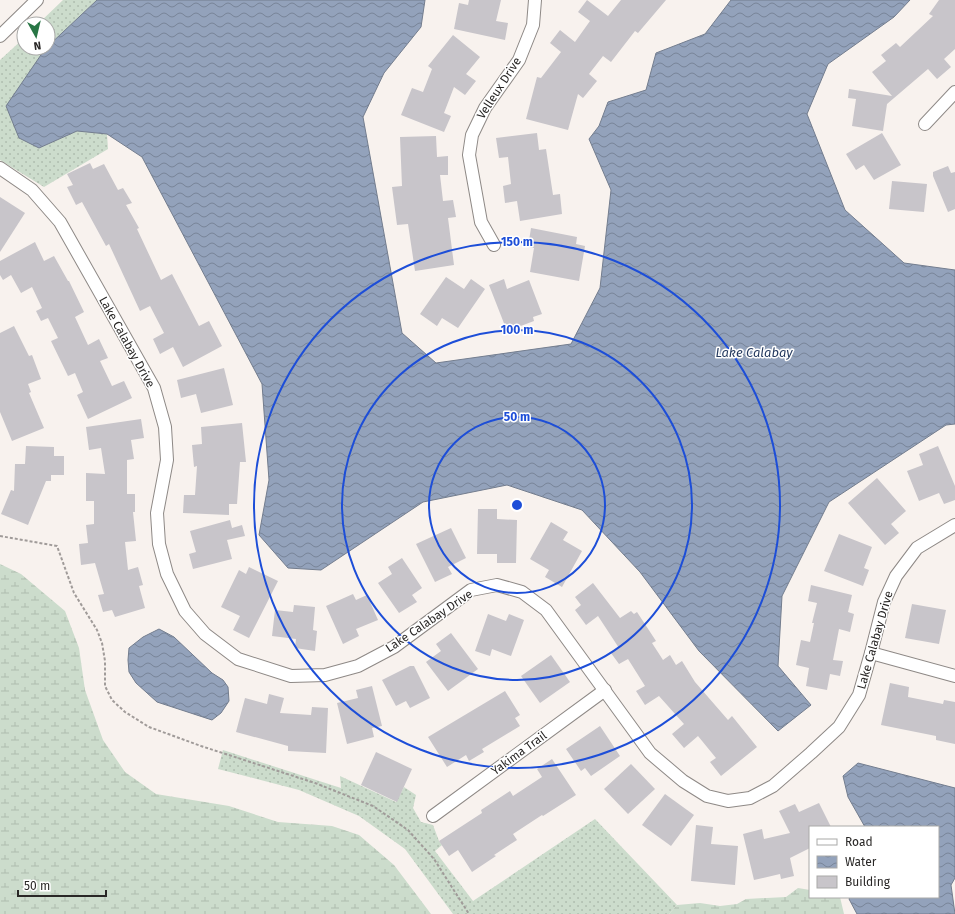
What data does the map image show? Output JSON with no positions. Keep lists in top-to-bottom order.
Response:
{
  "streets": {
    "street": ["Velleux Drive", "Lake Calabay Drive", "Yakima Trail"]
  },
  "crossings": [
    ["Lake Calabay Drive", "Yakima Trail"]
  ],
  "water": ["Lake Calabay"],
  "legend": ["Road", "Water", "Building"],
  "scale_bar": "50 m",
  "north": "bottom",
  "rings": ["150 m", "100 m", "50 m"]
}
